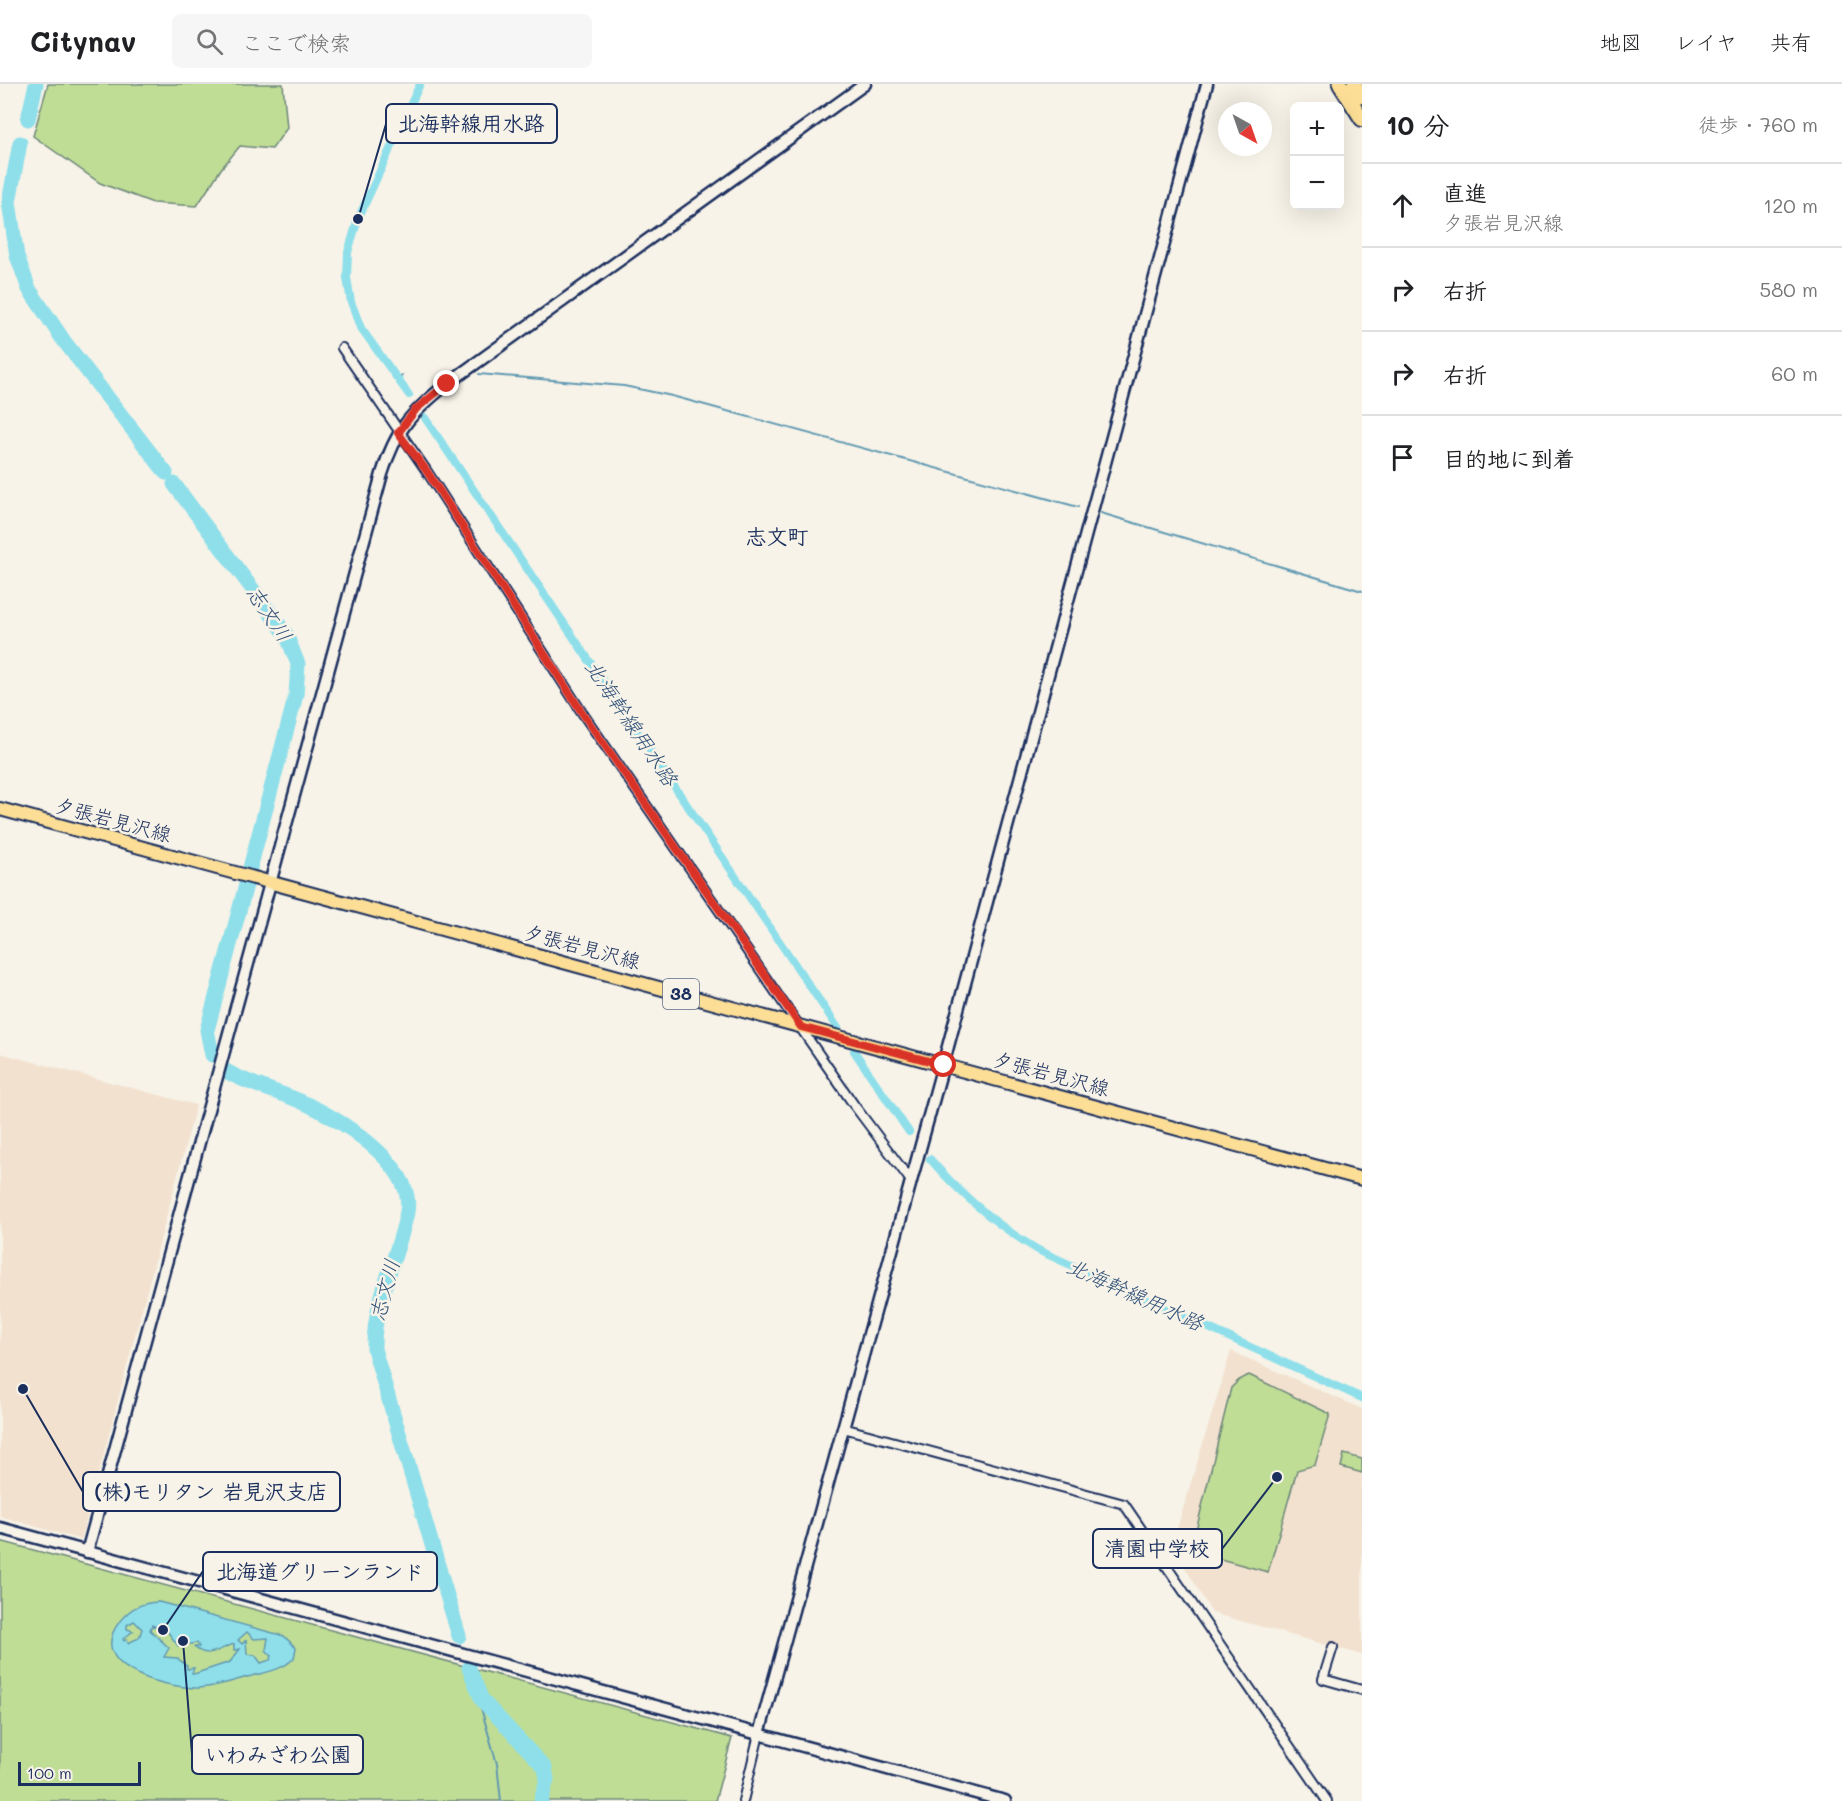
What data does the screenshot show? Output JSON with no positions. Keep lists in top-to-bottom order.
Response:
{
  "streets": {
    "main road": ["夕張岩見沢線", "38"]
  },
  "districts": ["志文町"],
  "water": ["志文川", "北海幹線用水路"],
  "places": [
    "北海幹線用水路",
    "(株)モリタン 岩見沢支店",
    "清園中学校",
    "北海道グリーンランド",
    "いわみざわ公園"
  ],
  "scale_bar": "100 m",
  "north": "bottom right",
  "page": {
    "header": "Citynav",
    "search": "ここで検索",
    "nav": ["地図", "レイヤ", "共有"],
    "heading": ["10 分", "徒歩 · 760 m"],
    "map_buttons": ["+", "−"],
    "list": [
      ["直進", "夕張岩見沢線", "120 m"],
      ["右折", "580 m"],
      ["右折", "60 m"],
      "目的地に到着"
    ],
    "scale": "100 m"
  }
}
